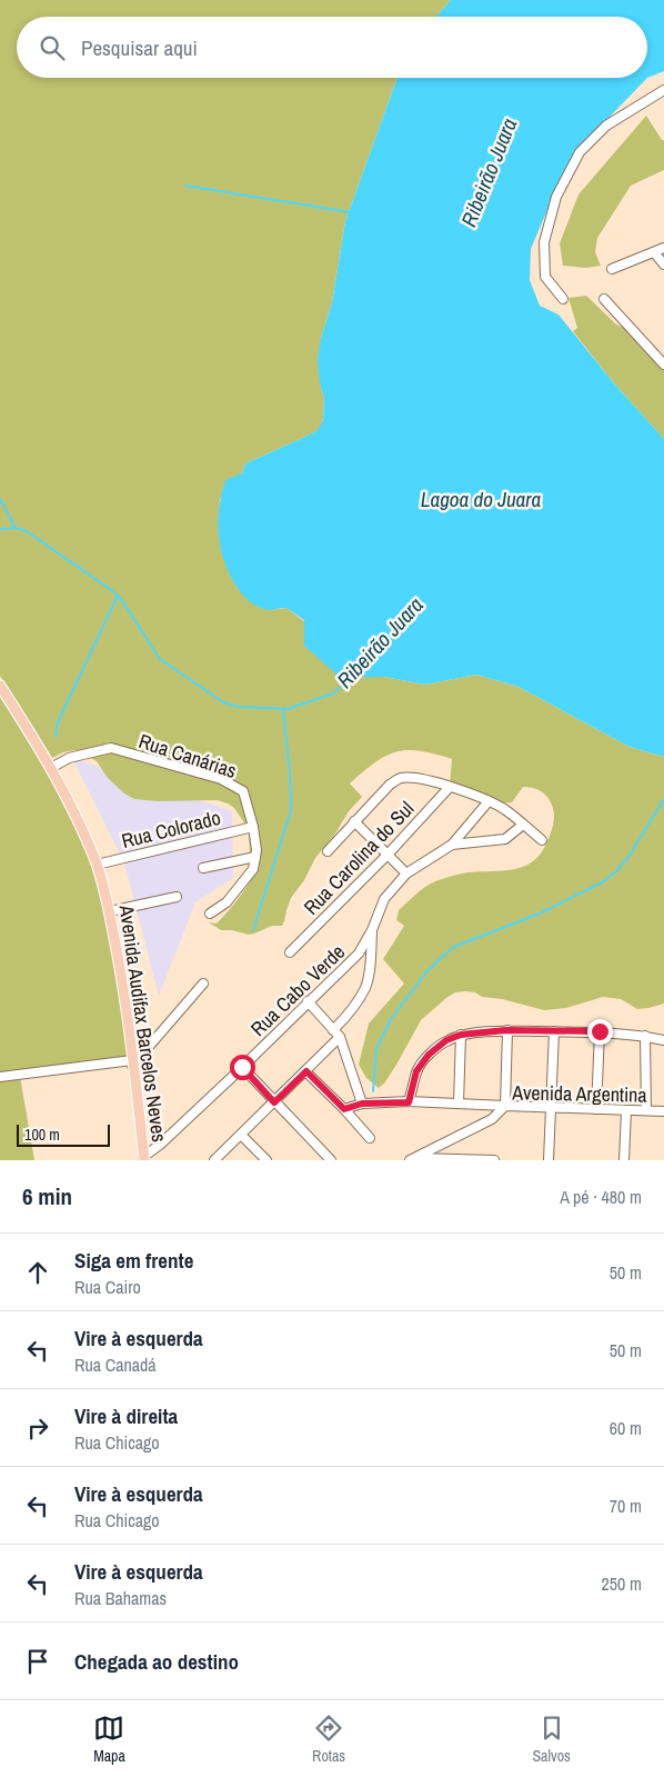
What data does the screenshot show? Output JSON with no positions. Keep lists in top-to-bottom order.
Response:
{
  "streets": {
    "main road": ["Avenida Audifax Barcelos Neves"],
    "street": [
      "Rua Canárias",
      "Rua Colorado",
      "Rua Carolina do Sul",
      "Rua Cabo Verde",
      "Avenida Argentina"
    ]
  },
  "crossings": [
    ["Rua Canárias", "Rua Colorado"],
    ["Rua Canárias", "Avenida Audifax Barcelos Neves"],
    ["Rua Colorado", "Avenida Audifax Barcelos Neves"],
    ["Rua Cabo Verde", "Avenida Audifax Barcelos Neves"]
  ],
  "water": ["Ribeirão Juara", "Lagoa do Juara"],
  "scale_bar": "100 m",
  "page": {
    "search": "Pesquisar aqui",
    "scale": "100 m",
    "heading": ["6 min", "A pé · 480 m"],
    "list": [
      ["Siga em frente", "Rua Cairo", "50 m"],
      ["Vire à esquerda", "Rua Canadá", "50 m"],
      ["Vire à direita", "Rua Chicago", "60 m"],
      ["Vire à esquerda", "Rua Chicago", "70 m"],
      ["Vire à esquerda", "Rua Bahamas", "250 m"],
      "Chegada ao destino"
    ],
    "nav": ["Mapa", "Rotas", "Salvos"]
  }
}
